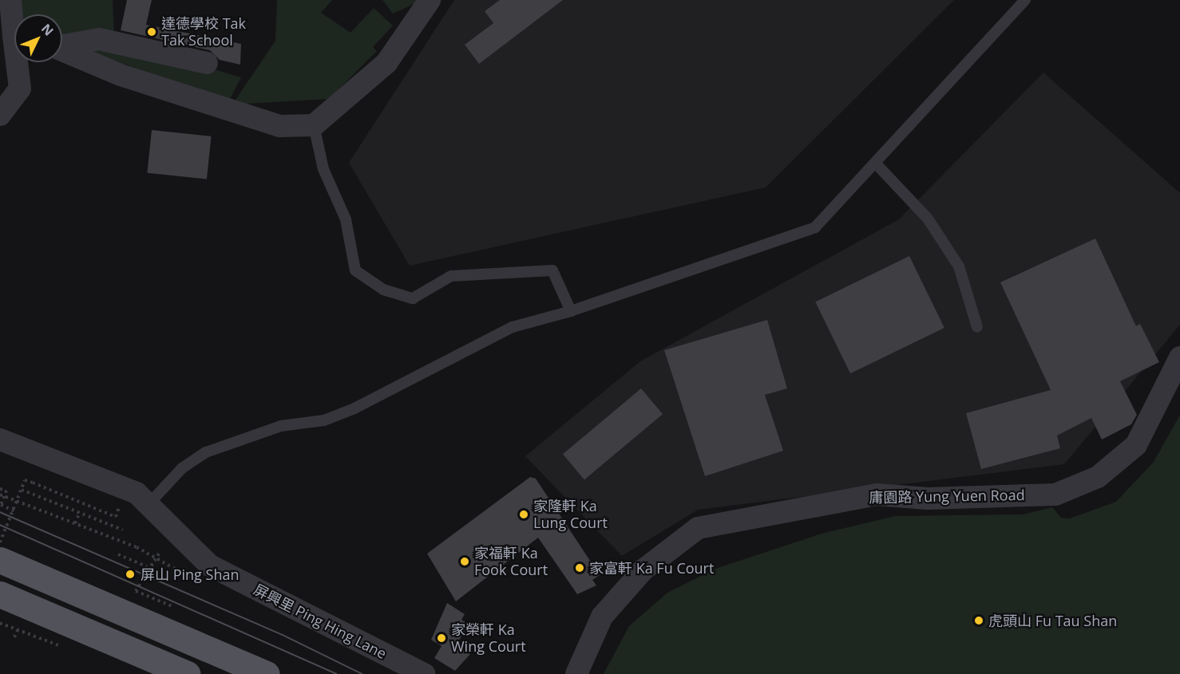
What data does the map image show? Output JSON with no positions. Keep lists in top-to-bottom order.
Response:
{
  "streets": {
    "street": ["庸園路 Yung Yuen Road", "屏興里 Ping Hing Lane"]
  },
  "places": [
    "達德學校 Tak Tak School",
    "家隆軒 Ka Lung Court",
    "家福軒 Ka Fook Court",
    "家富軒 Ka Fu Court",
    "屏山 Ping Shan",
    "虎頭山 Fu Tau Shan",
    "家榮軒 Ka Wing Court"
  ],
  "north": "top right"
}
